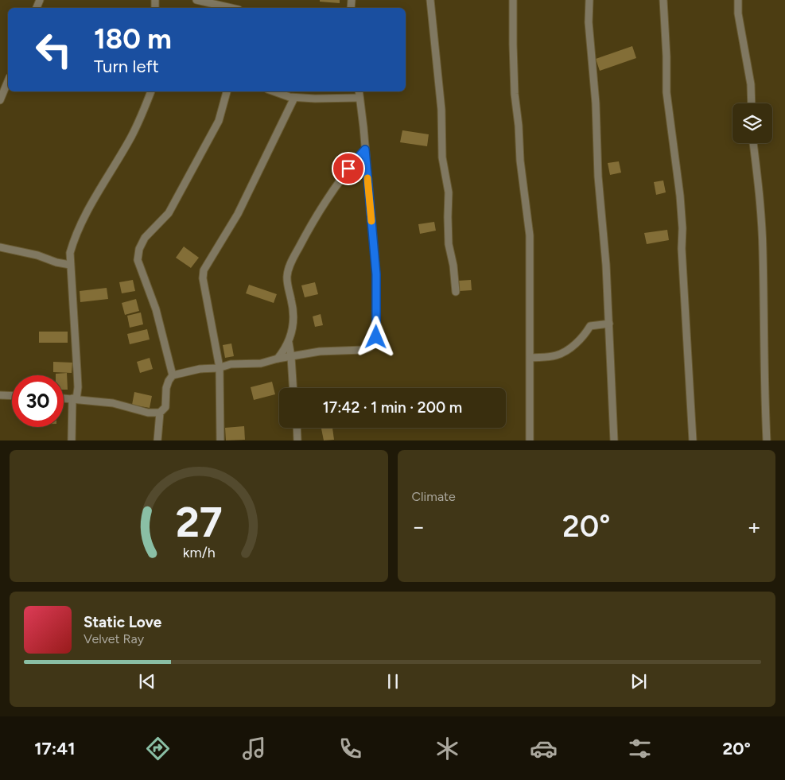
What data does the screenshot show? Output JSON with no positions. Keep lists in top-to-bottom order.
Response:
{
  "page": {
    "turn": ["180 m", "Turn left"],
    "limit": "30",
    "trip": "17:42 · 1 min · 200 m",
    "tile": "Climate",
    "heat": ["−", "20°", "+"],
    "song": ["Static Love", "Velvet Ray"],
    "tabs": ["17:41", "20°"],
    "gauge": ["27", "km/h"]
  }
}
